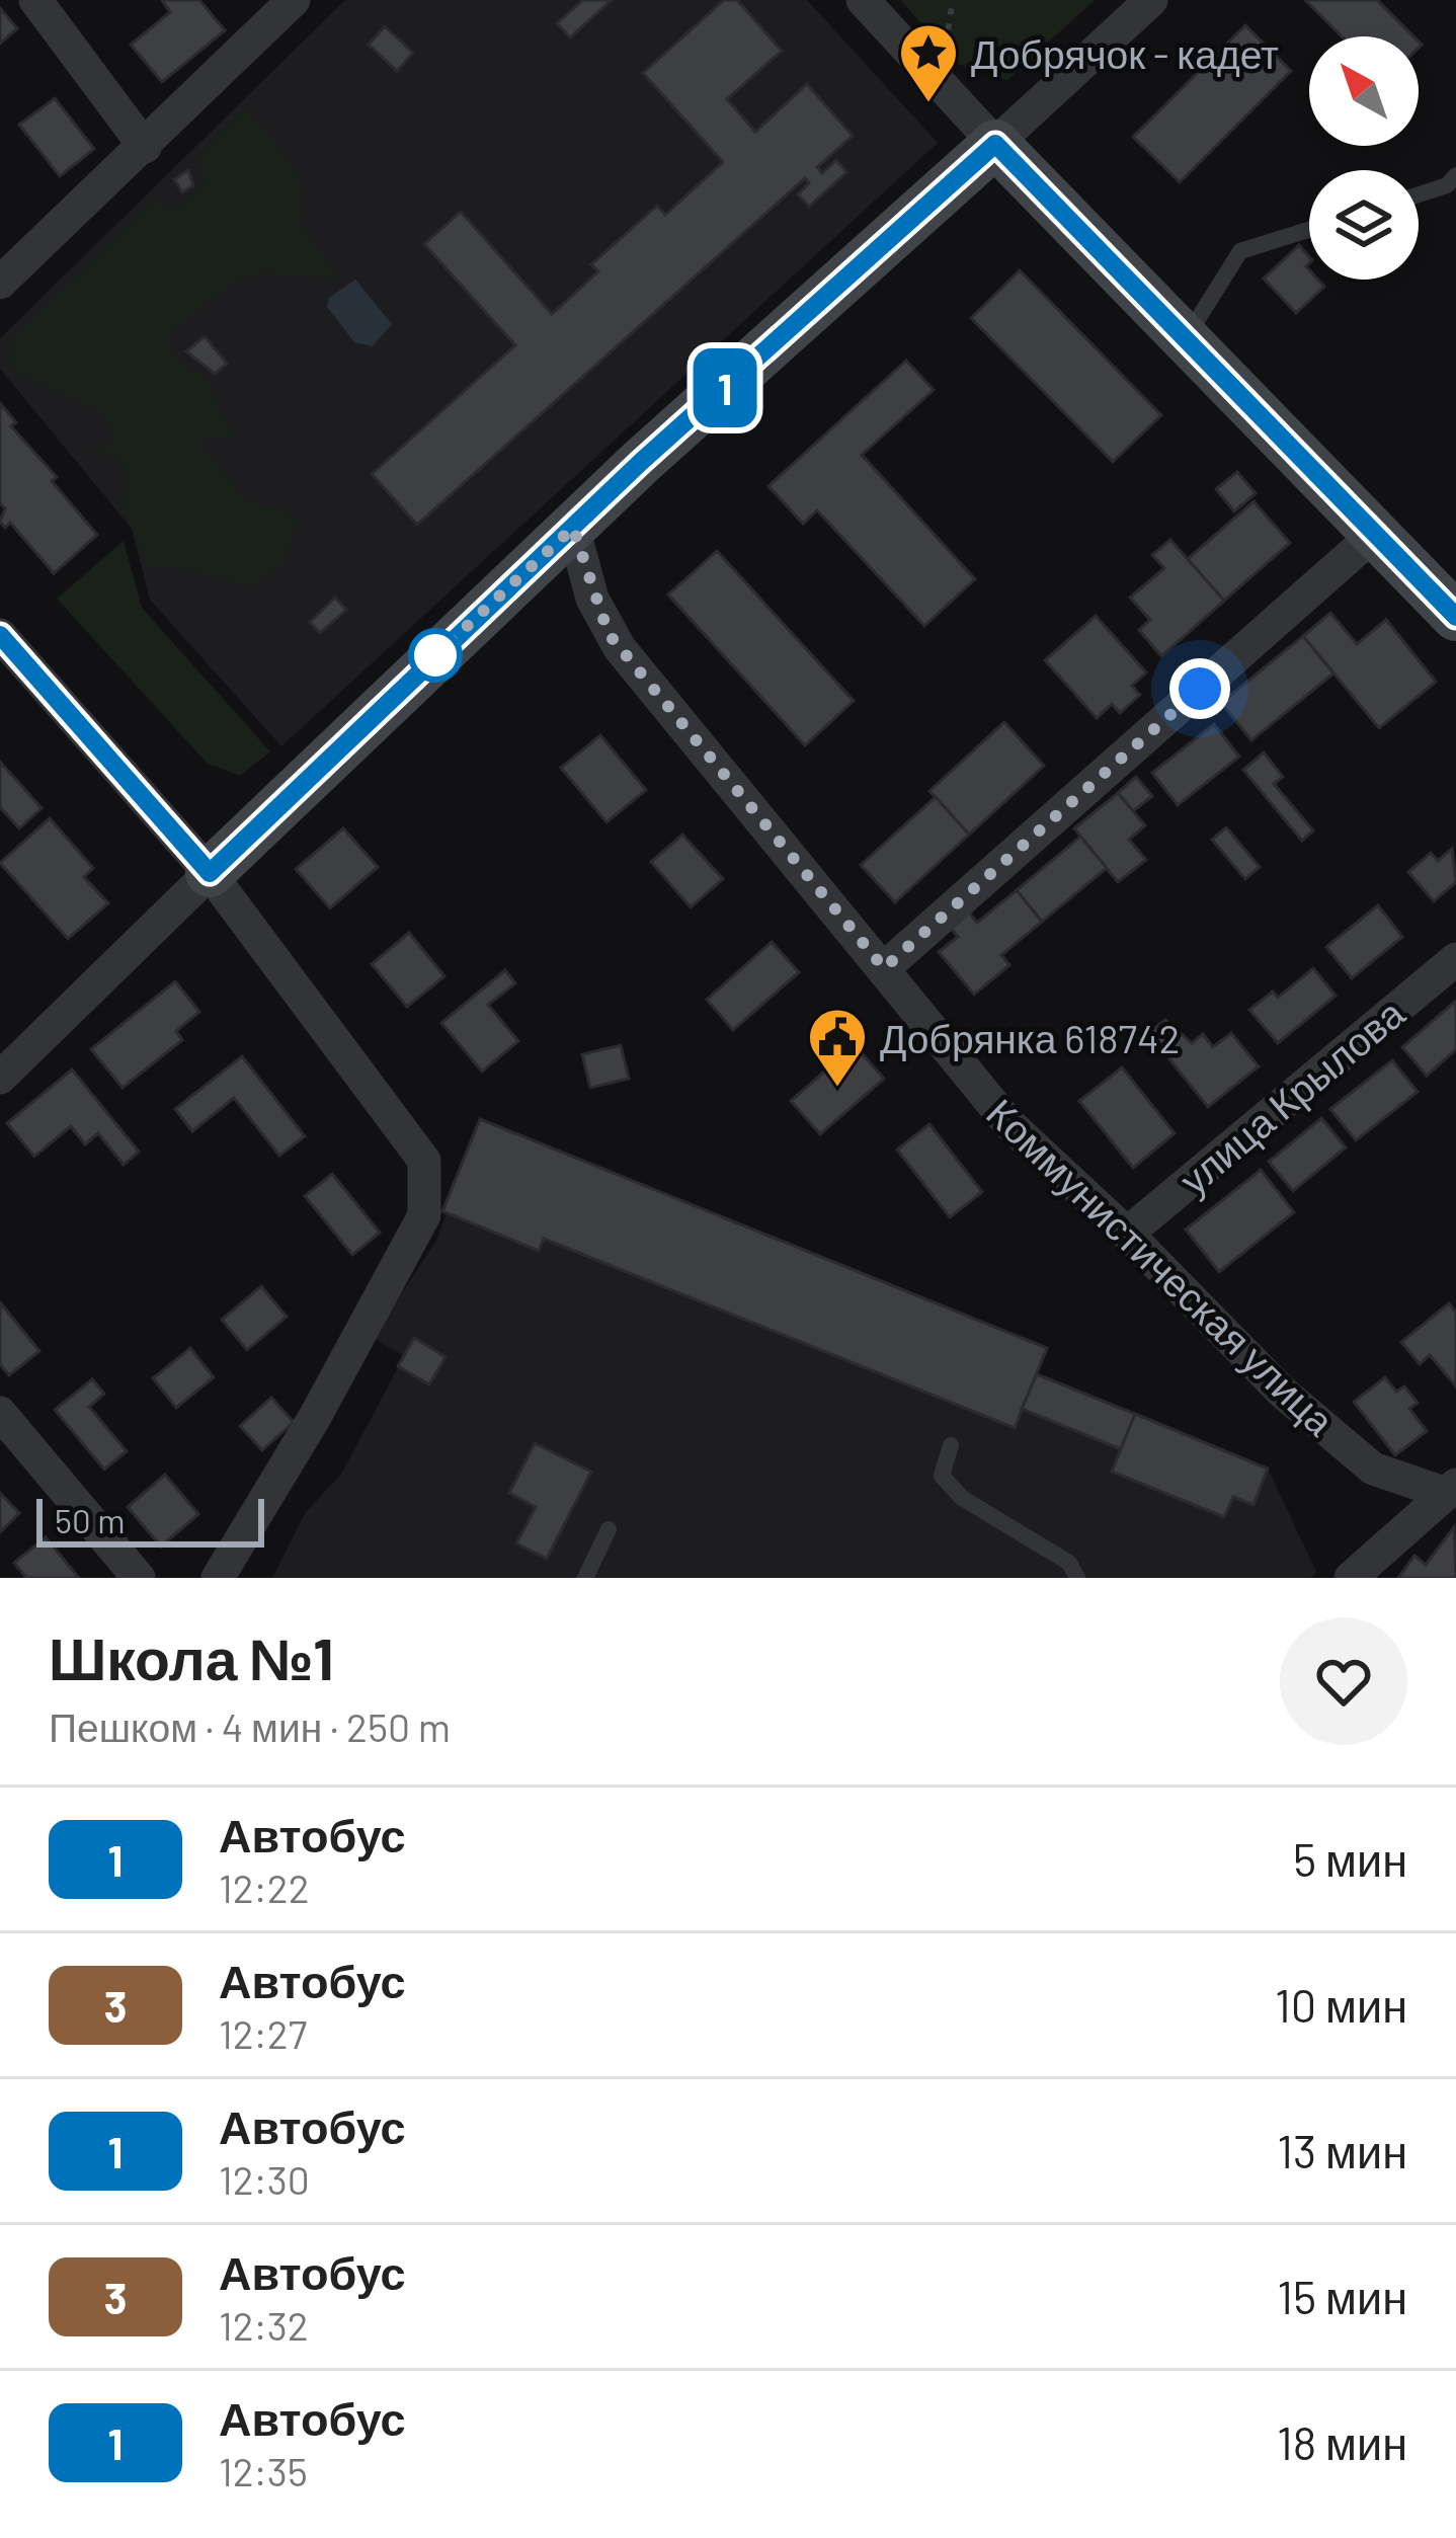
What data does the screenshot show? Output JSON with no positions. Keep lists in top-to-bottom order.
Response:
{
  "streets": {
    "street": ["улица Крылова", "Коммунистическая улица"]
  },
  "crossings": [
    ["улица Крылова", "Коммунистическая улица"]
  ],
  "places": {
    "place": ["Добрячок - кадет"],
    "public building": ["Добрянка 618742"]
  },
  "lines": ["bus line 1"],
  "scale_bar": "50 m",
  "north": "top left",
  "page": {
    "on_map": "1",
    "scale": "50 m",
    "heading": ["Школа №1", "Пешком · 4 мин · 250 m"],
    "list": [
      {
        "mark": "1",
        "name": "Автобус",
        "note": "12:22",
        "value": "5 мин"
      },
      {
        "mark": "3",
        "name": "Автобус",
        "note": "12:27",
        "value": "10 мин"
      },
      {
        "mark": "1",
        "name": "Автобус",
        "note": "12:30",
        "value": "13 мин"
      },
      {
        "mark": "3",
        "name": "Автобус",
        "note": "12:32",
        "value": "15 мин"
      },
      {
        "mark": "1",
        "name": "Автобус",
        "note": "12:35",
        "value": "18 мин"
      }
    ]
  }
}
